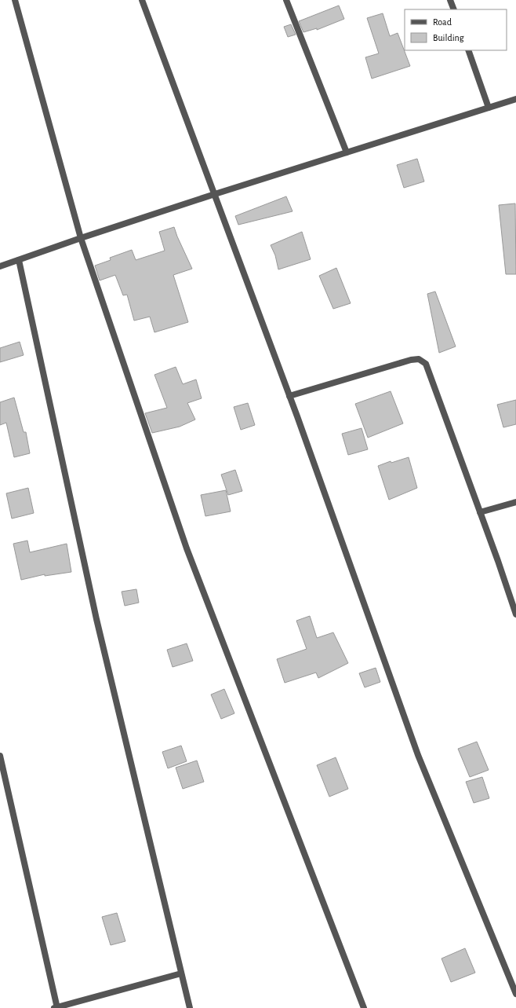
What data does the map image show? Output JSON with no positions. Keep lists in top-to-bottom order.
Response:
{
  "legend": ["Road", "Building"]
}
